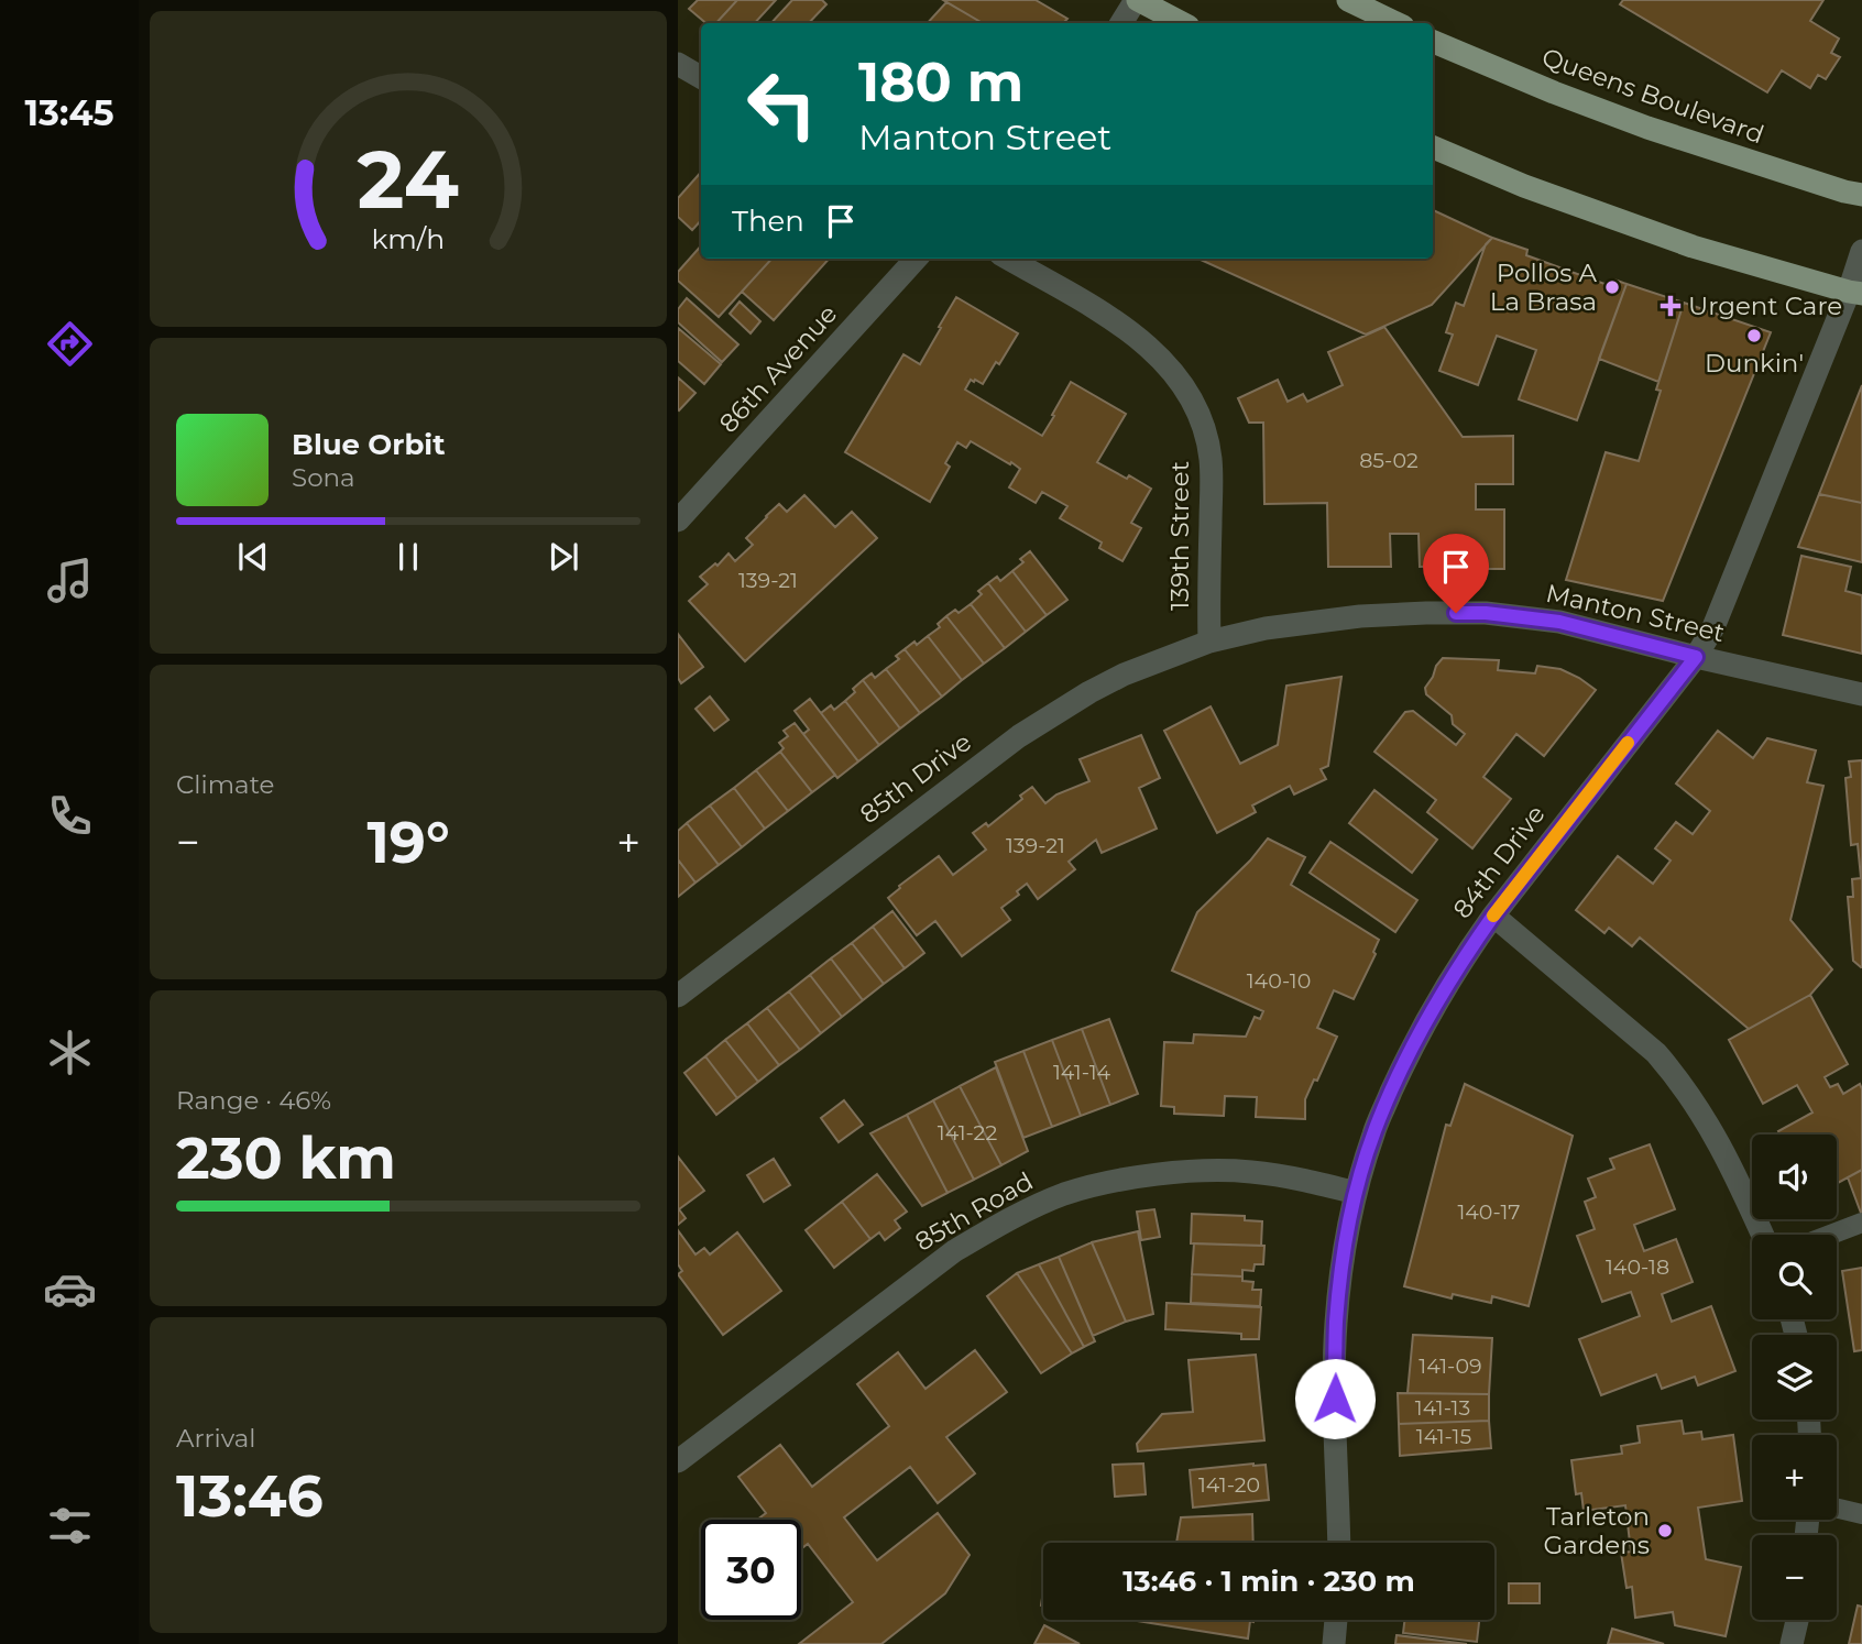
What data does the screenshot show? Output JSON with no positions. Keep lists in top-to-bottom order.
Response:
{
  "streets": {
    "main road": ["Queens Boulevard"],
    "street": [
      "86th Avenue",
      "139th Street",
      "Manton Street",
      "85th Drive",
      "84th Drive",
      "85th Road"
    ]
  },
  "crossings": [
    ["139th Street", "Manton Street"],
    ["139th Street", "85th Drive"],
    ["Manton Street", "85th Drive"],
    ["Manton Street", "84th Drive"],
    ["84th Drive", "85th Road"]
  ],
  "places": {
    "other": ["Pollos A La Brasa", "Dunkin'", "Tarleton Gardens"],
    "health": ["Urgent Care"]
  },
  "house_numbers": [
    "85-02",
    "139-21",
    "139-21",
    "140-10",
    "141-14",
    "141-22",
    "140-17",
    "140-18",
    "141-09",
    "141-13",
    "141-15",
    "141-20"
  ],
  "page": {
    "tabs": "13:45",
    "turn": ["180 m", "Manton Street"],
    "then": "Then",
    "song": ["Blue Orbit", "Sona"],
    "tile": [
      "Climate",
      ["Range · 46%", "230 km"],
      ["Arrival", "13:46"]
    ],
    "heat": ["−", "19°", "+"],
    "map_buttons": ["+", "−"],
    "limit": "30",
    "trip": "13:46 · 1 min · 230 m",
    "gauge": ["24", "km/h"]
  }
}
